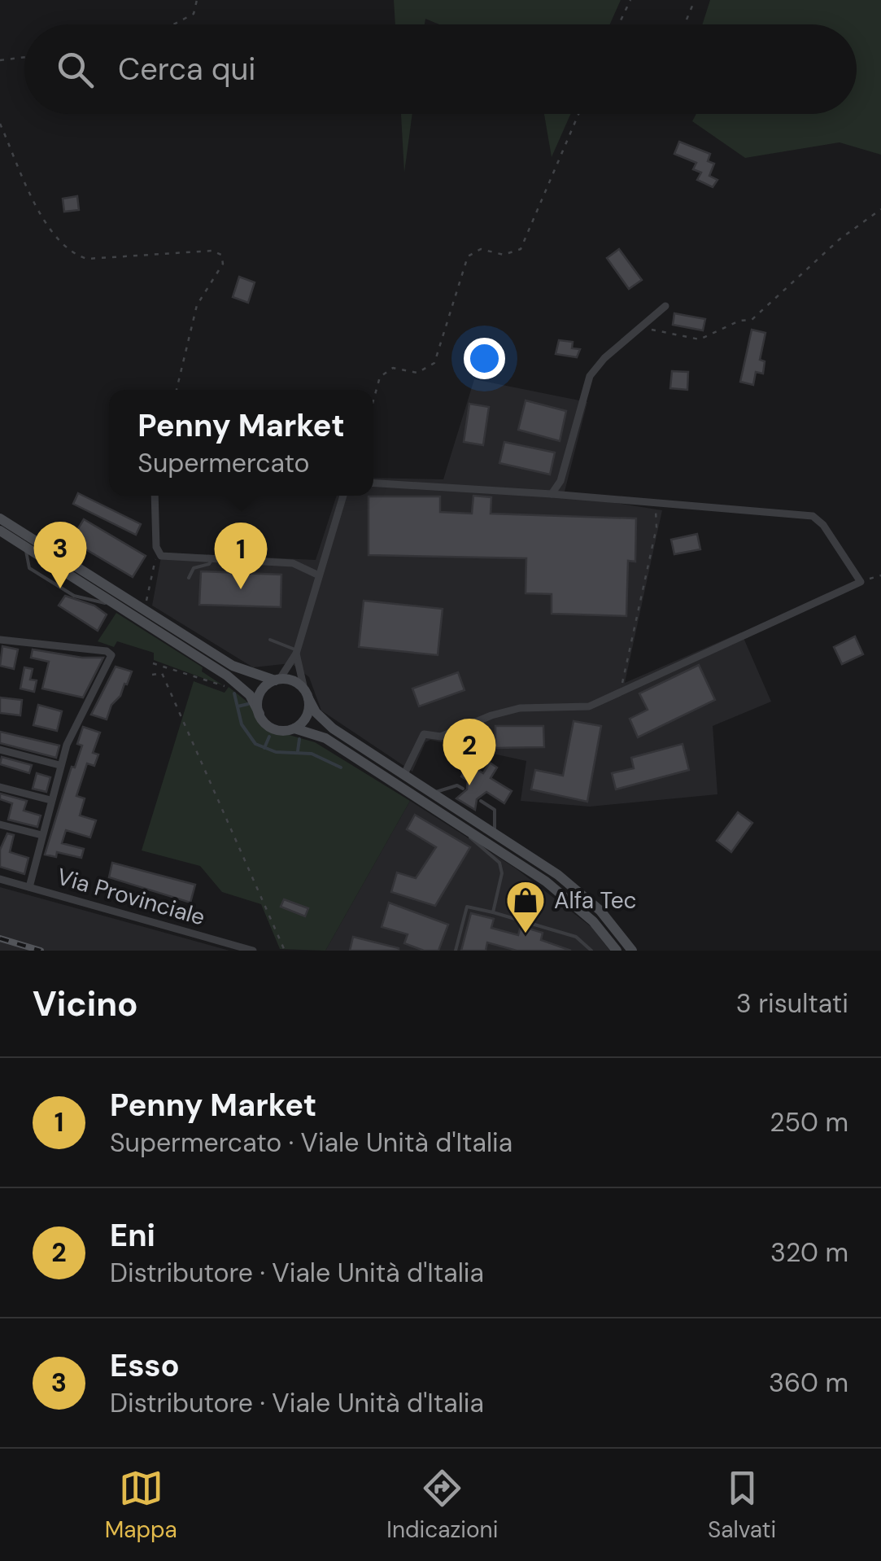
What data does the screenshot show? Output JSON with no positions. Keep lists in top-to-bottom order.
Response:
{
  "streets": {
    "street": ["Via Provinciale"]
  },
  "places": {
    "shop": ["Alfa Tec"]
  },
  "page": {
    "search": "Cerca qui",
    "popup": ["Penny Market", "Supermercato"],
    "pins": ["3", "1", "2"],
    "heading": ["Vicino", "3 risultati"],
    "list": [
      {
        "mark": "1",
        "name": "Penny Market",
        "note": "Supermercato · Viale Unità d'Italia",
        "value": "250 m"
      },
      {
        "mark": "2",
        "name": "Eni",
        "note": "Distributore · Viale Unità d'Italia",
        "value": "320 m"
      },
      {
        "mark": "3",
        "name": "Esso",
        "note": "Distributore · Viale Unità d'Italia",
        "value": "360 m"
      }
    ],
    "nav": ["Mappa", "Indicazioni", "Salvati"]
  }
}
